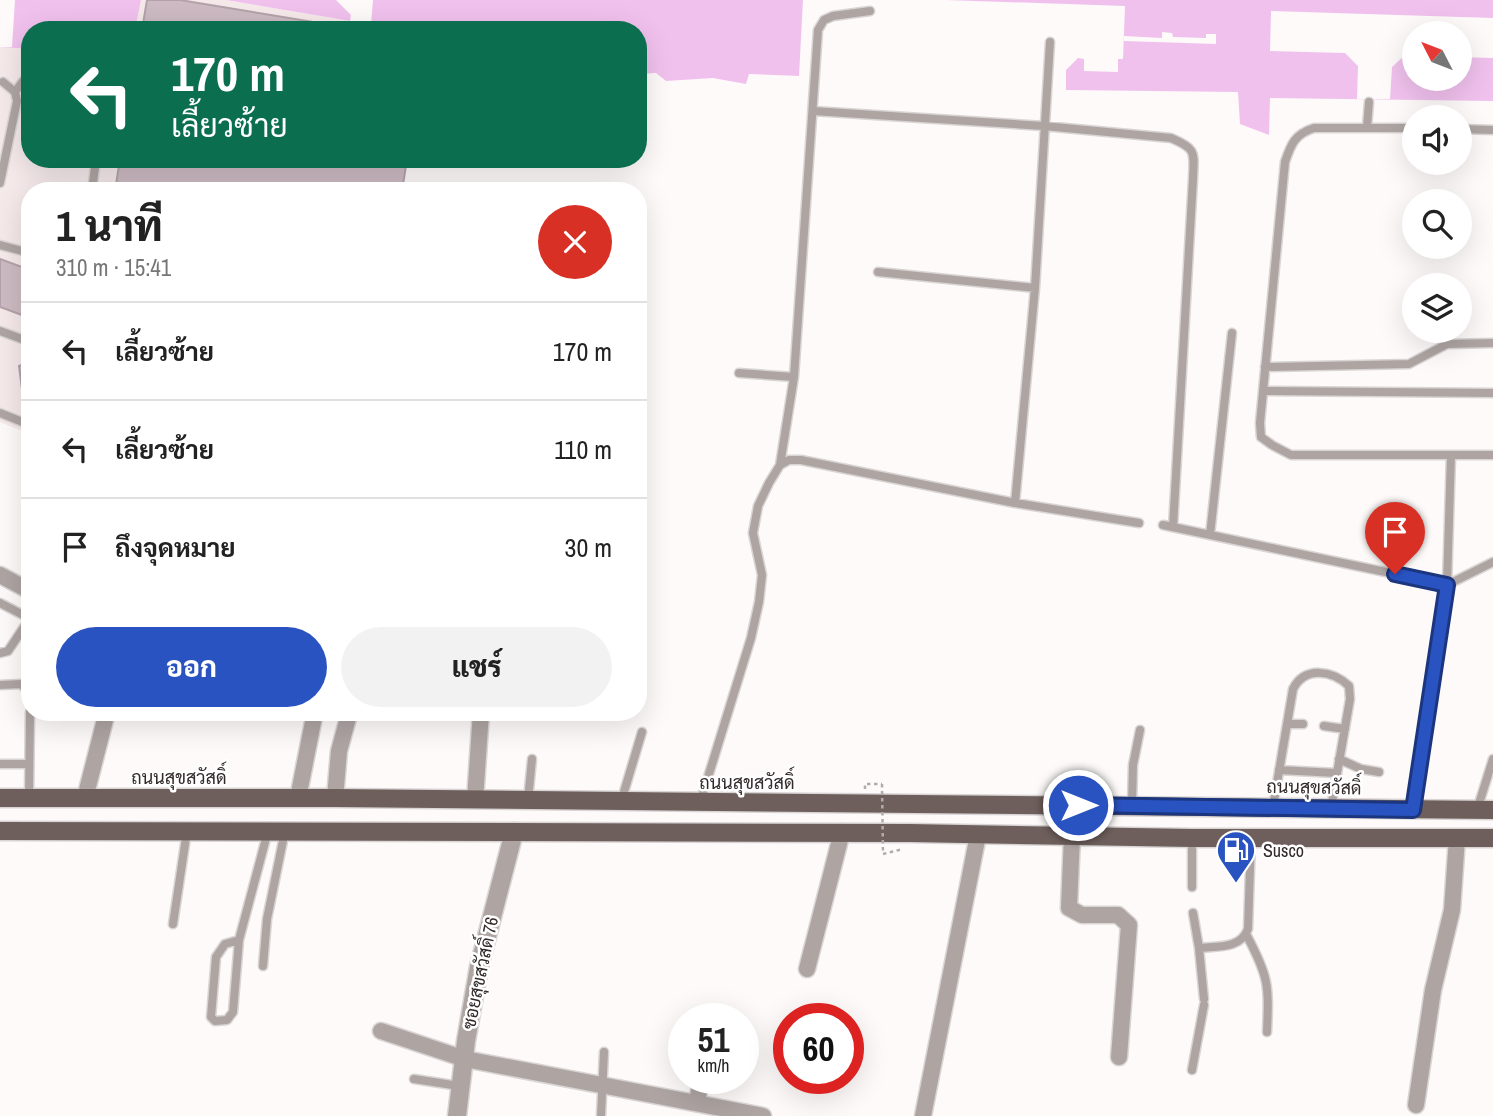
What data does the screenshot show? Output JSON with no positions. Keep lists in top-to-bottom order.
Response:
{
  "streets": {
    "main road": ["ถนนสุขสวัสดิ์"],
    "street": ["ซอยสุขสวัสดิ์ 76"]
  },
  "places": {
    "fuel station": ["Susco"]
  },
  "north": "top left",
  "page": {
    "turn": ["170 m", "เลี้ยวซ้าย"],
    "heading": ["1 นาที", "310 m · 15:41"],
    "list": [
      {
        "name": "เลี้ยวซ้าย",
        "value": "170 m"
      },
      {
        "name": "เลี้ยวซ้าย",
        "value": "110 m"
      },
      {
        "name": "ถึงจุดหมาย",
        "value": "30 m"
      }
    ],
    "buttons": ["ออก", "แชร์"],
    "speed": "51 km/h",
    "limit": "60"
  }
}
